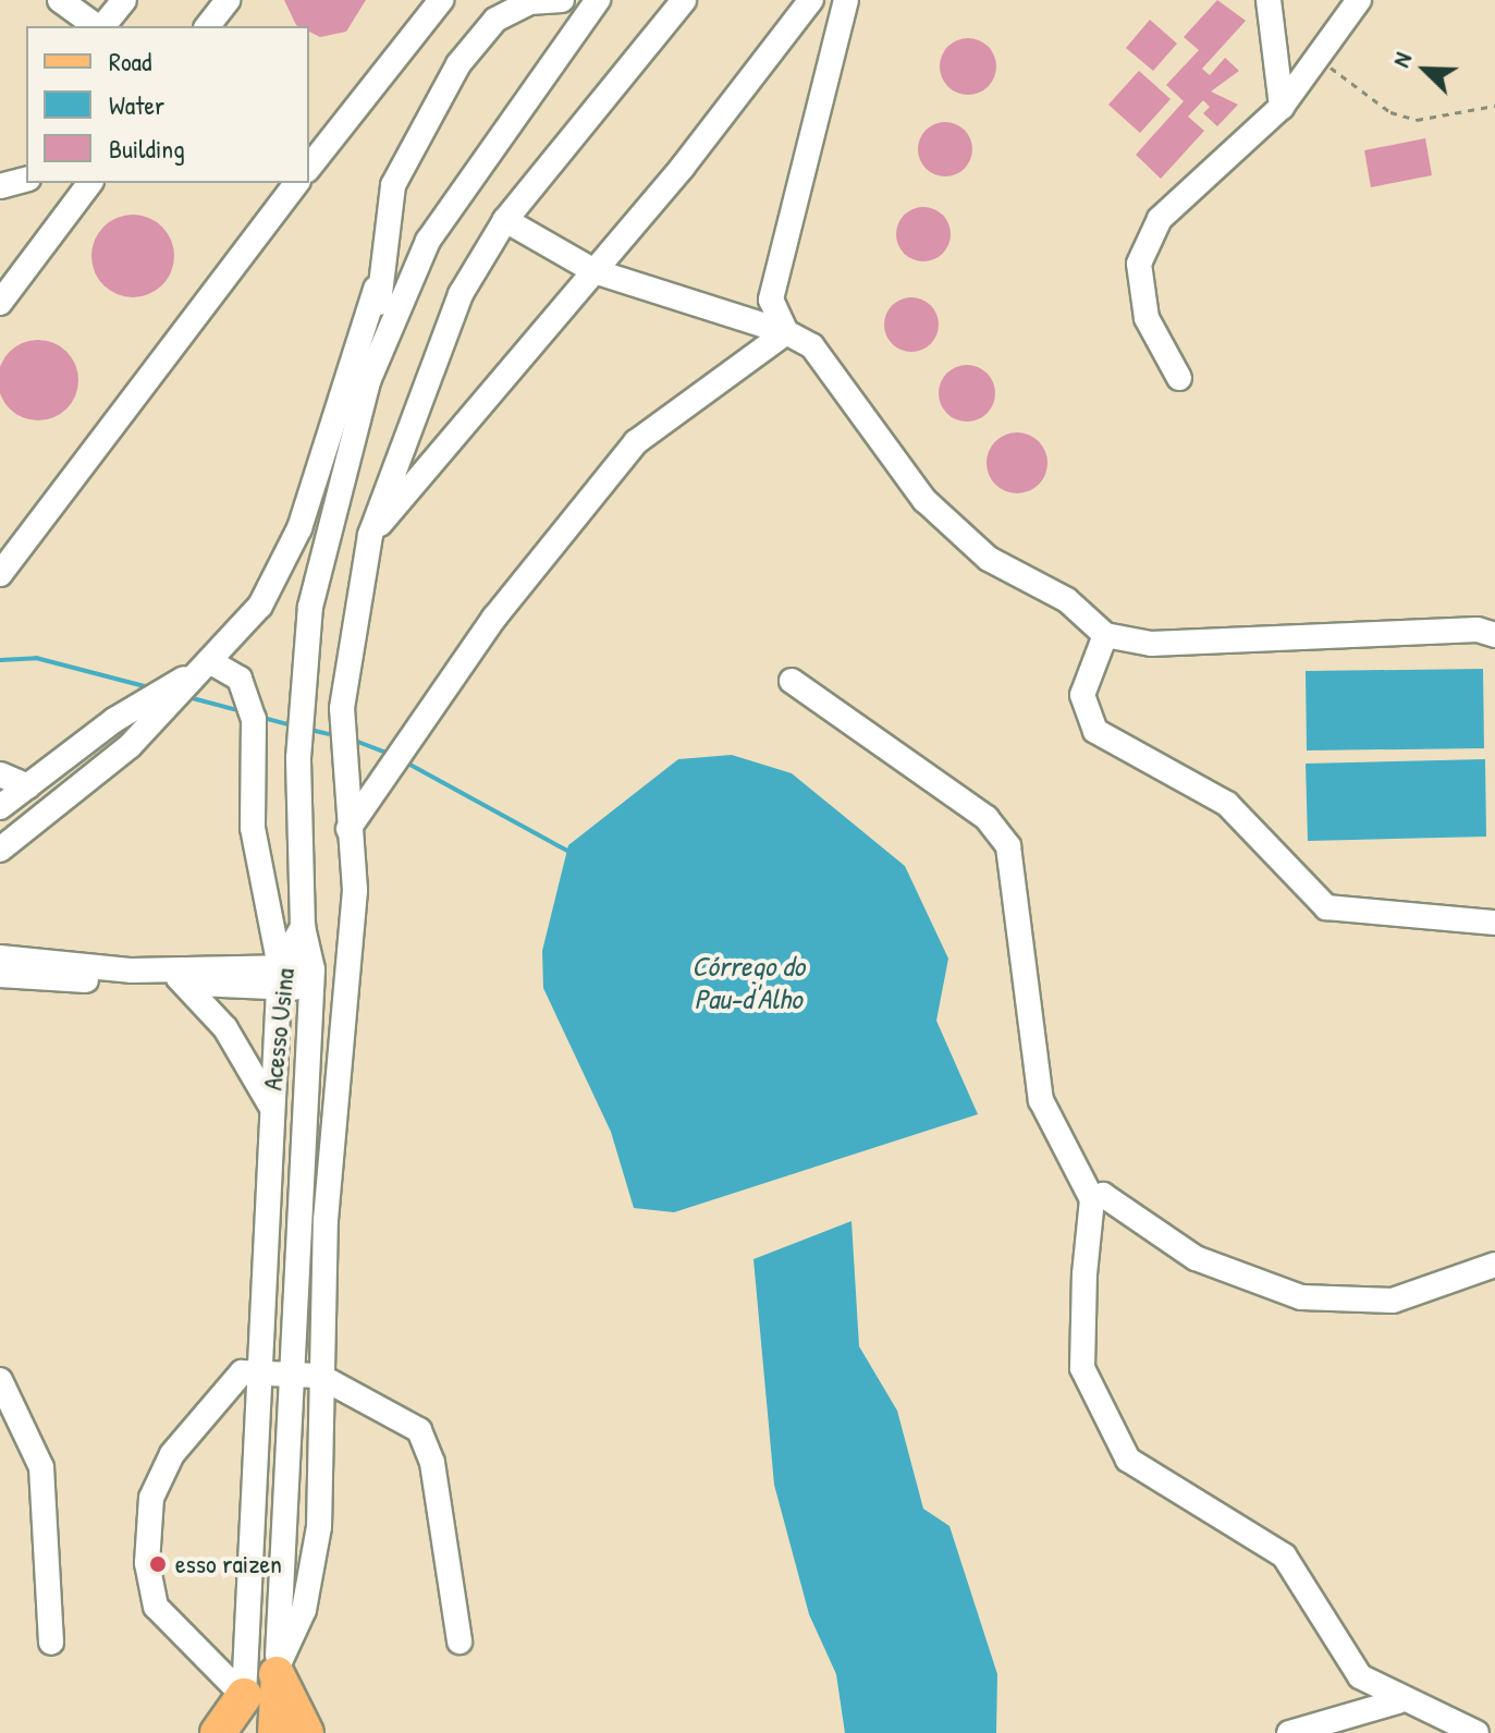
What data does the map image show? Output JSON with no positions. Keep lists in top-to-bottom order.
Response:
{
  "streets": {
    "main road": ["Acesso Usina"]
  },
  "water": ["Córrego do Pau-d'Alho"],
  "places": ["esso raizen"],
  "legend": ["Road", "Water", "Building"],
  "north": "top left"
}
